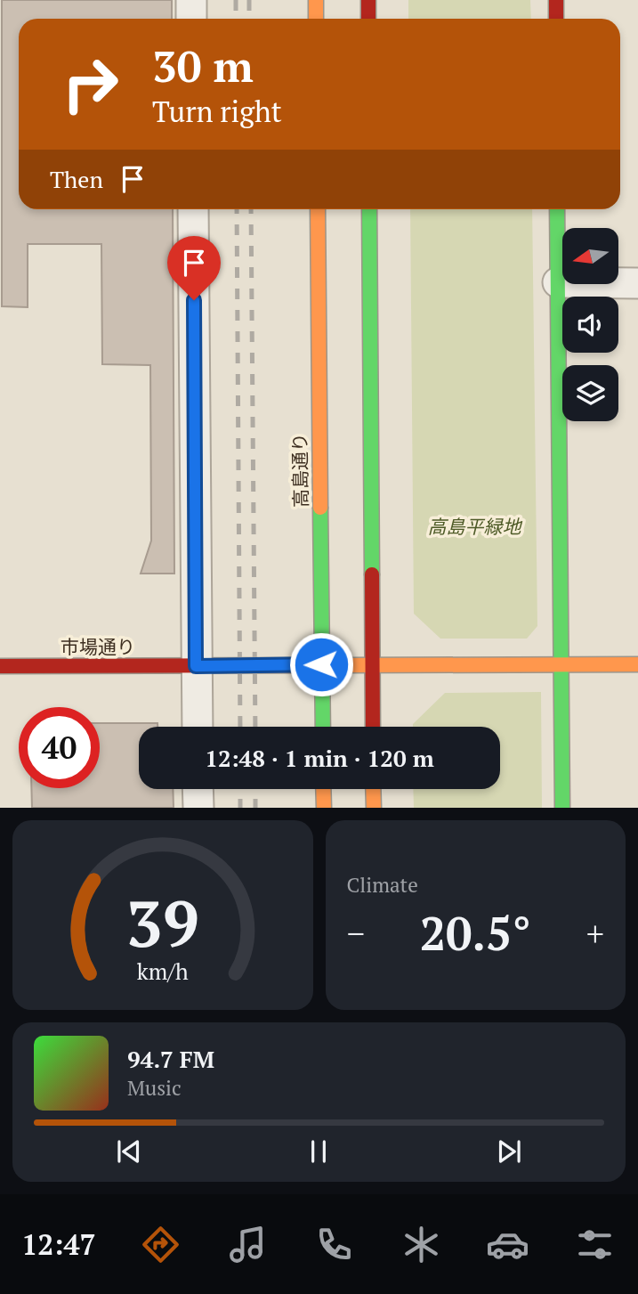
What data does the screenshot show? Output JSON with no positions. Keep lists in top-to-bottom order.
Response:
{
  "streets": {
    "street": ["高島通り", "市場通り"]
  },
  "crossings": [
    ["高島通り", "市場通り"]
  ],
  "parks": ["高島平緑地"],
  "north": "left",
  "page": {
    "turn": ["30 m", "Turn right"],
    "then": "Then",
    "limit": "40",
    "trip": "12:48 · 1 min · 120 m",
    "tile": "Climate",
    "heat": ["−", "20.5°", "+"],
    "song": ["94.7 FM", "Music"],
    "tabs": "12:47",
    "gauge": ["39", "km/h"]
  }
}
